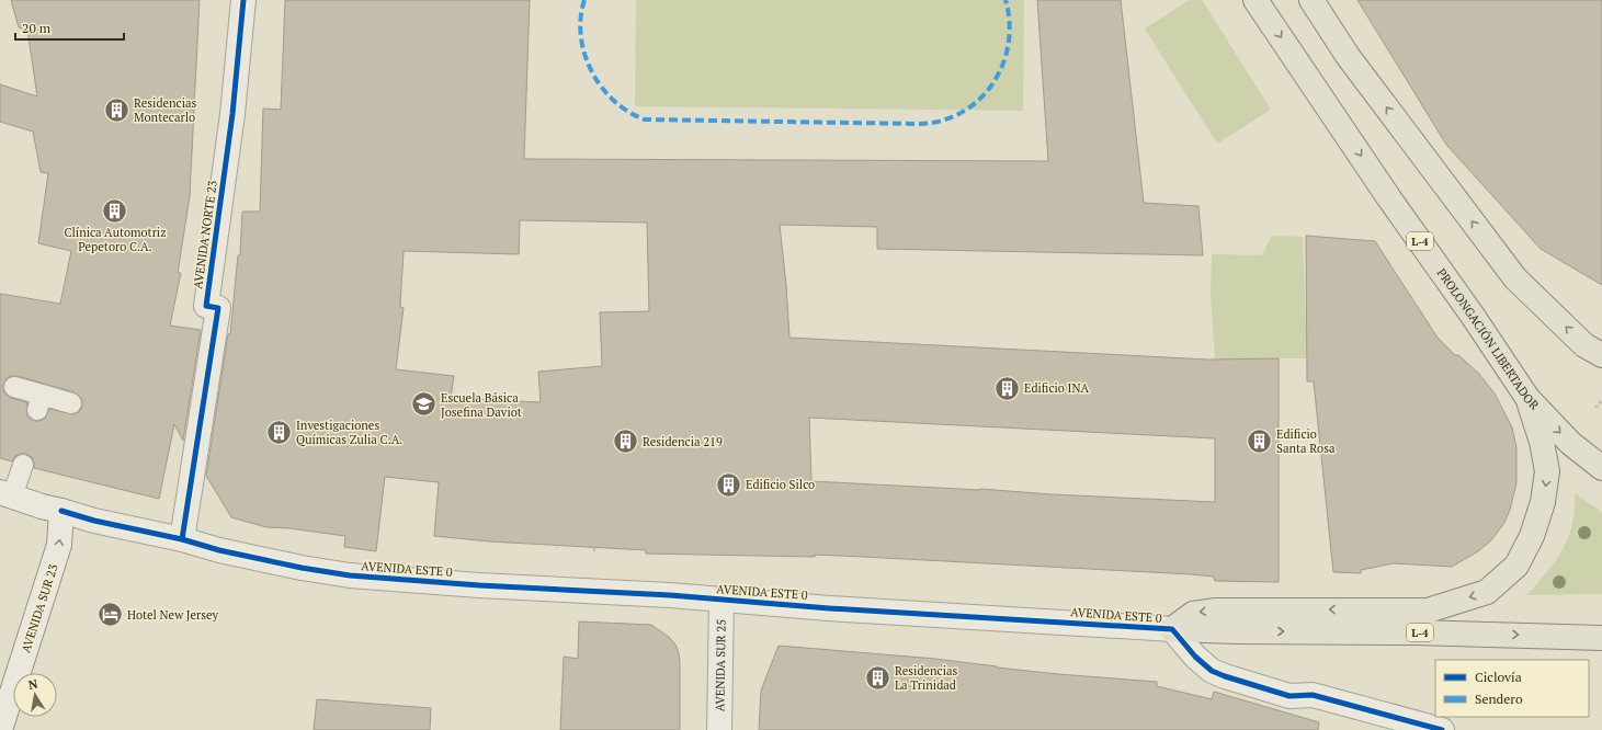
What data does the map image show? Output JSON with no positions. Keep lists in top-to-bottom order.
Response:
{
  "streets": {
    "main road": ["L-4", "PROLONGACIÓN LIBERTADOR"],
    "street": [
      "AVENIDA NORTE 23",
      "AVENIDA ESTE 0",
      "AVENIDA SUR 23",
      "AVENIDA SUR 25"
    ]
  },
  "crossings": [
    ["AVENIDA NORTE 23", "AVENIDA ESTE 0"],
    ["L-4", "AVENIDA ESTE 0"],
    ["AVENIDA ESTE 0", "AVENIDA SUR 23"],
    ["AVENIDA ESTE 0", "AVENIDA SUR 25"]
  ],
  "one_way": ["AVENIDA SUR 23"],
  "places": {
    "building": [
      "Residencias Montecarlo",
      "Clínica Automotriz Pepetoro C.A.",
      "Edificio INA",
      "Investigaciones Químicas Zulia C.A.",
      "Edificio Santa Rosa",
      "Residencia 219",
      "Edificio Silco",
      "Residencias La Trinidad"
    ],
    "school or university": ["Escuela Básica Josefina Daviot"],
    "hotel": ["Hotel New Jersey"]
  },
  "legend": ["Ciclovía", "Sendero"],
  "scale_bar": "20 m",
  "north": "top"
}
